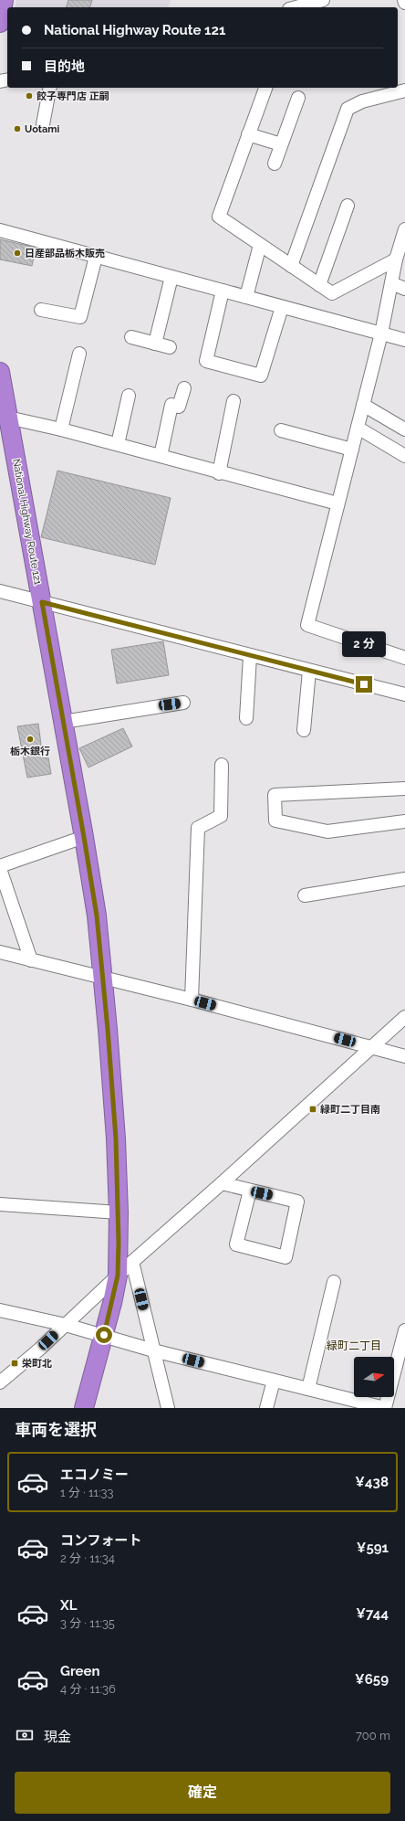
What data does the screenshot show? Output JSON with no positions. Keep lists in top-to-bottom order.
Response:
{
  "streets": {
    "highway": ["National Highway Route 121"]
  },
  "districts": ["緑町二丁目"],
  "places": {
    "other": [
      "餃子専門店 正嗣",
      "Uotami",
      "日産部品栃木販売",
      "栃木銀行"
    ],
    "transit": ["緑町二丁目南", "栄町北"]
  },
  "north": "right",
  "page": {
    "banner": ["National Highway Route 121", "目的地"],
    "bubble": "2 分",
    "heading": "車両を選択",
    "list": [
      {
        "name": "エコノミー",
        "note": "1 分 · 11:33",
        "value": "¥438"
      },
      {
        "name": "コンフォート",
        "note": "2 分 · 11:34",
        "value": "¥591"
      },
      {
        "name": "XL",
        "note": "3 分 · 11:35",
        "value": "¥744"
      },
      {
        "name": "Green",
        "note": "4 分 · 11:36",
        "value": "¥659"
      }
    ],
    "pay": ["現金", "700 m"],
    "buttons": "確定"
  }
}
